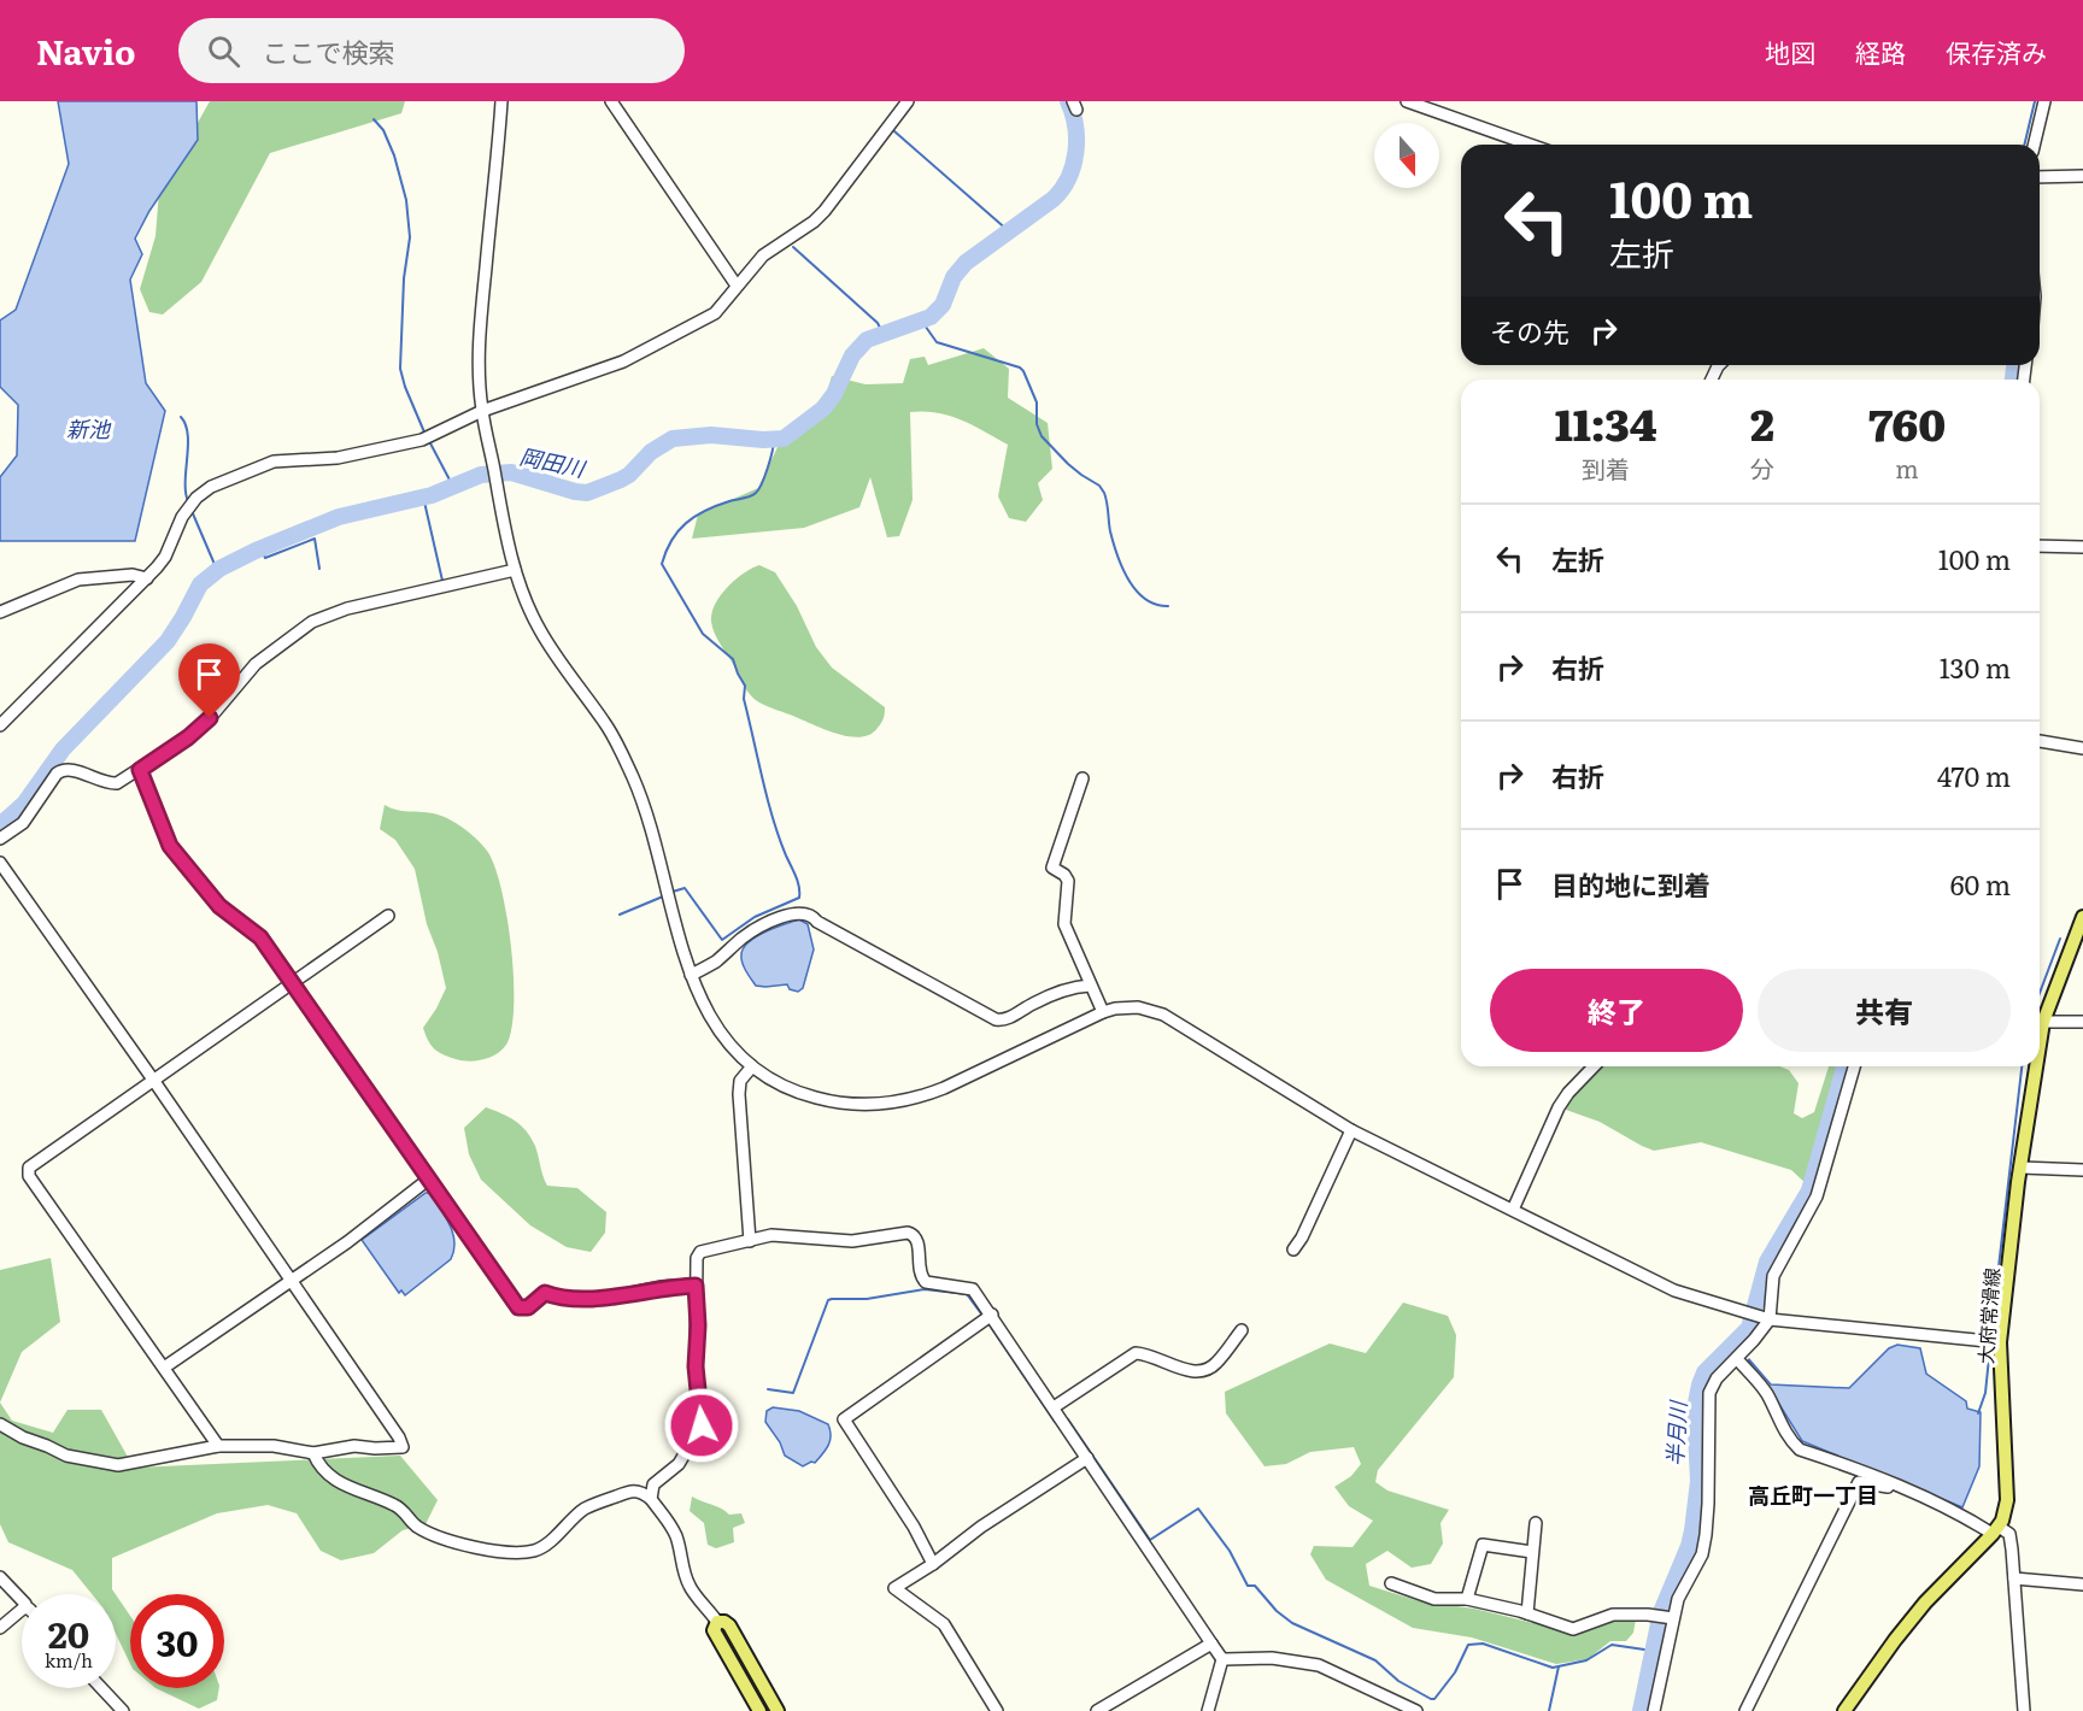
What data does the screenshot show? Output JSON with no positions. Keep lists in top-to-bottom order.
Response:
{
  "streets": {
    "main road": ["大府常滑線"]
  },
  "districts": ["高丘町一丁目"],
  "water": ["新池", "岡田川", "半月川"],
  "north": "bottom",
  "page": {
    "header": "Navio",
    "search": "ここで検索",
    "nav": ["地図", "経路", "保存済み"],
    "turn": ["100 m", "左折"],
    "then": "その先",
    "eta": [
      "11:34",
      "到着",
      "2",
      "分",
      "760",
      "m"
    ],
    "list": [
      {
        "name": "左折",
        "value": "100 m"
      },
      {
        "name": "右折",
        "value": "130 m"
      },
      {
        "name": "右折",
        "value": "470 m"
      },
      {
        "name": "目的地に到着",
        "value": "60 m"
      }
    ],
    "buttons": ["終了", "共有"],
    "speed": "20 km/h",
    "limit": "30"
  }
}
